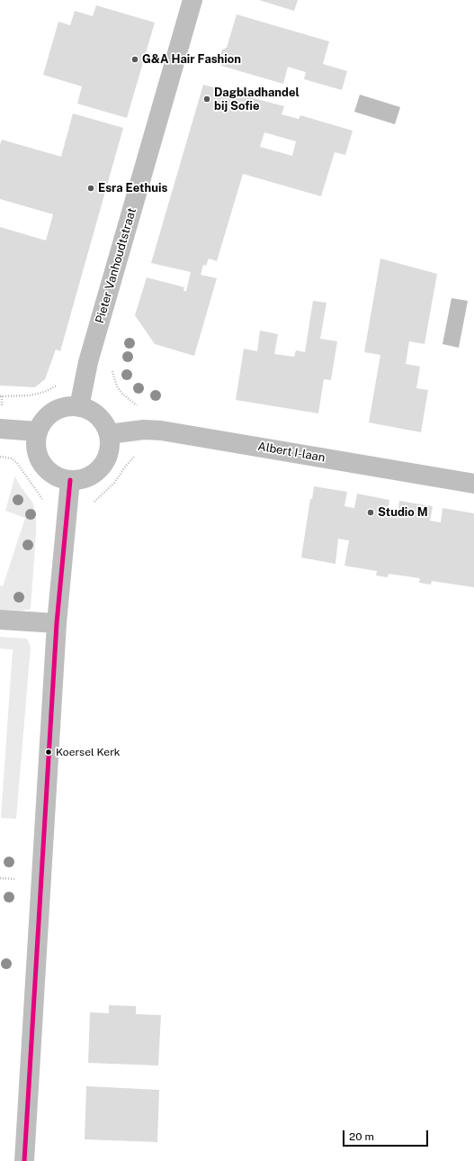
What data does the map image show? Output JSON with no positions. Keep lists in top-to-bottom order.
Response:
{
  "streets": {
    "street": ["Pieter Vanhoudtstraat", "Albert I-laan"]
  },
  "crossings": [
    ["Pieter Vanhoudtstraat", "Albert I-laan"]
  ],
  "places": [
    "G&A Hair Fashion",
    "Dagbladhandel bij Sofie",
    "Esra Eethuis",
    "Studio M",
    "Koersel Kerk"
  ],
  "scale_bar": "20 m"
}
